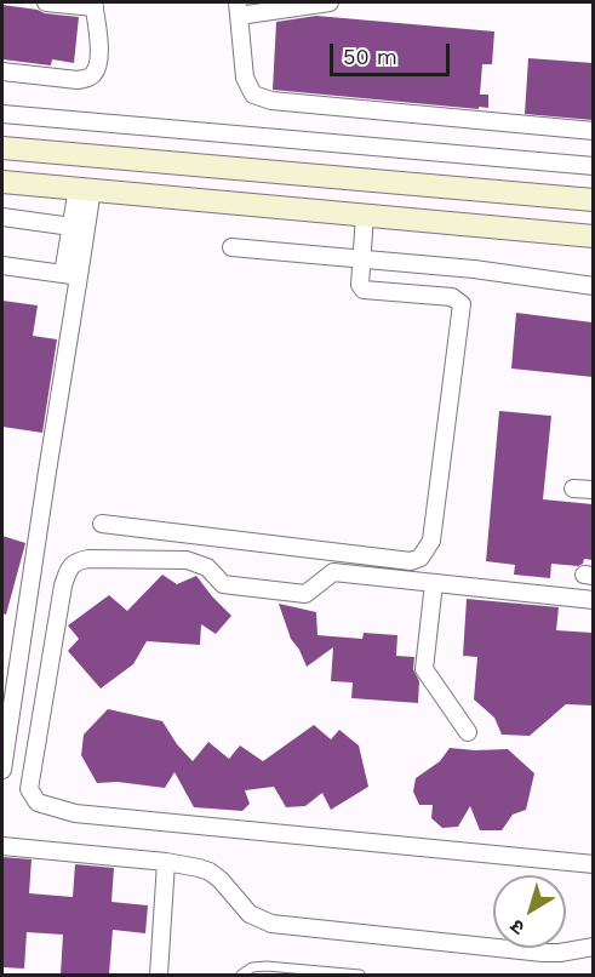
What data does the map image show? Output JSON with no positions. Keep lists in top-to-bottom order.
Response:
{
  "scale_bar": "50 m",
  "north": "bottom left"
}
